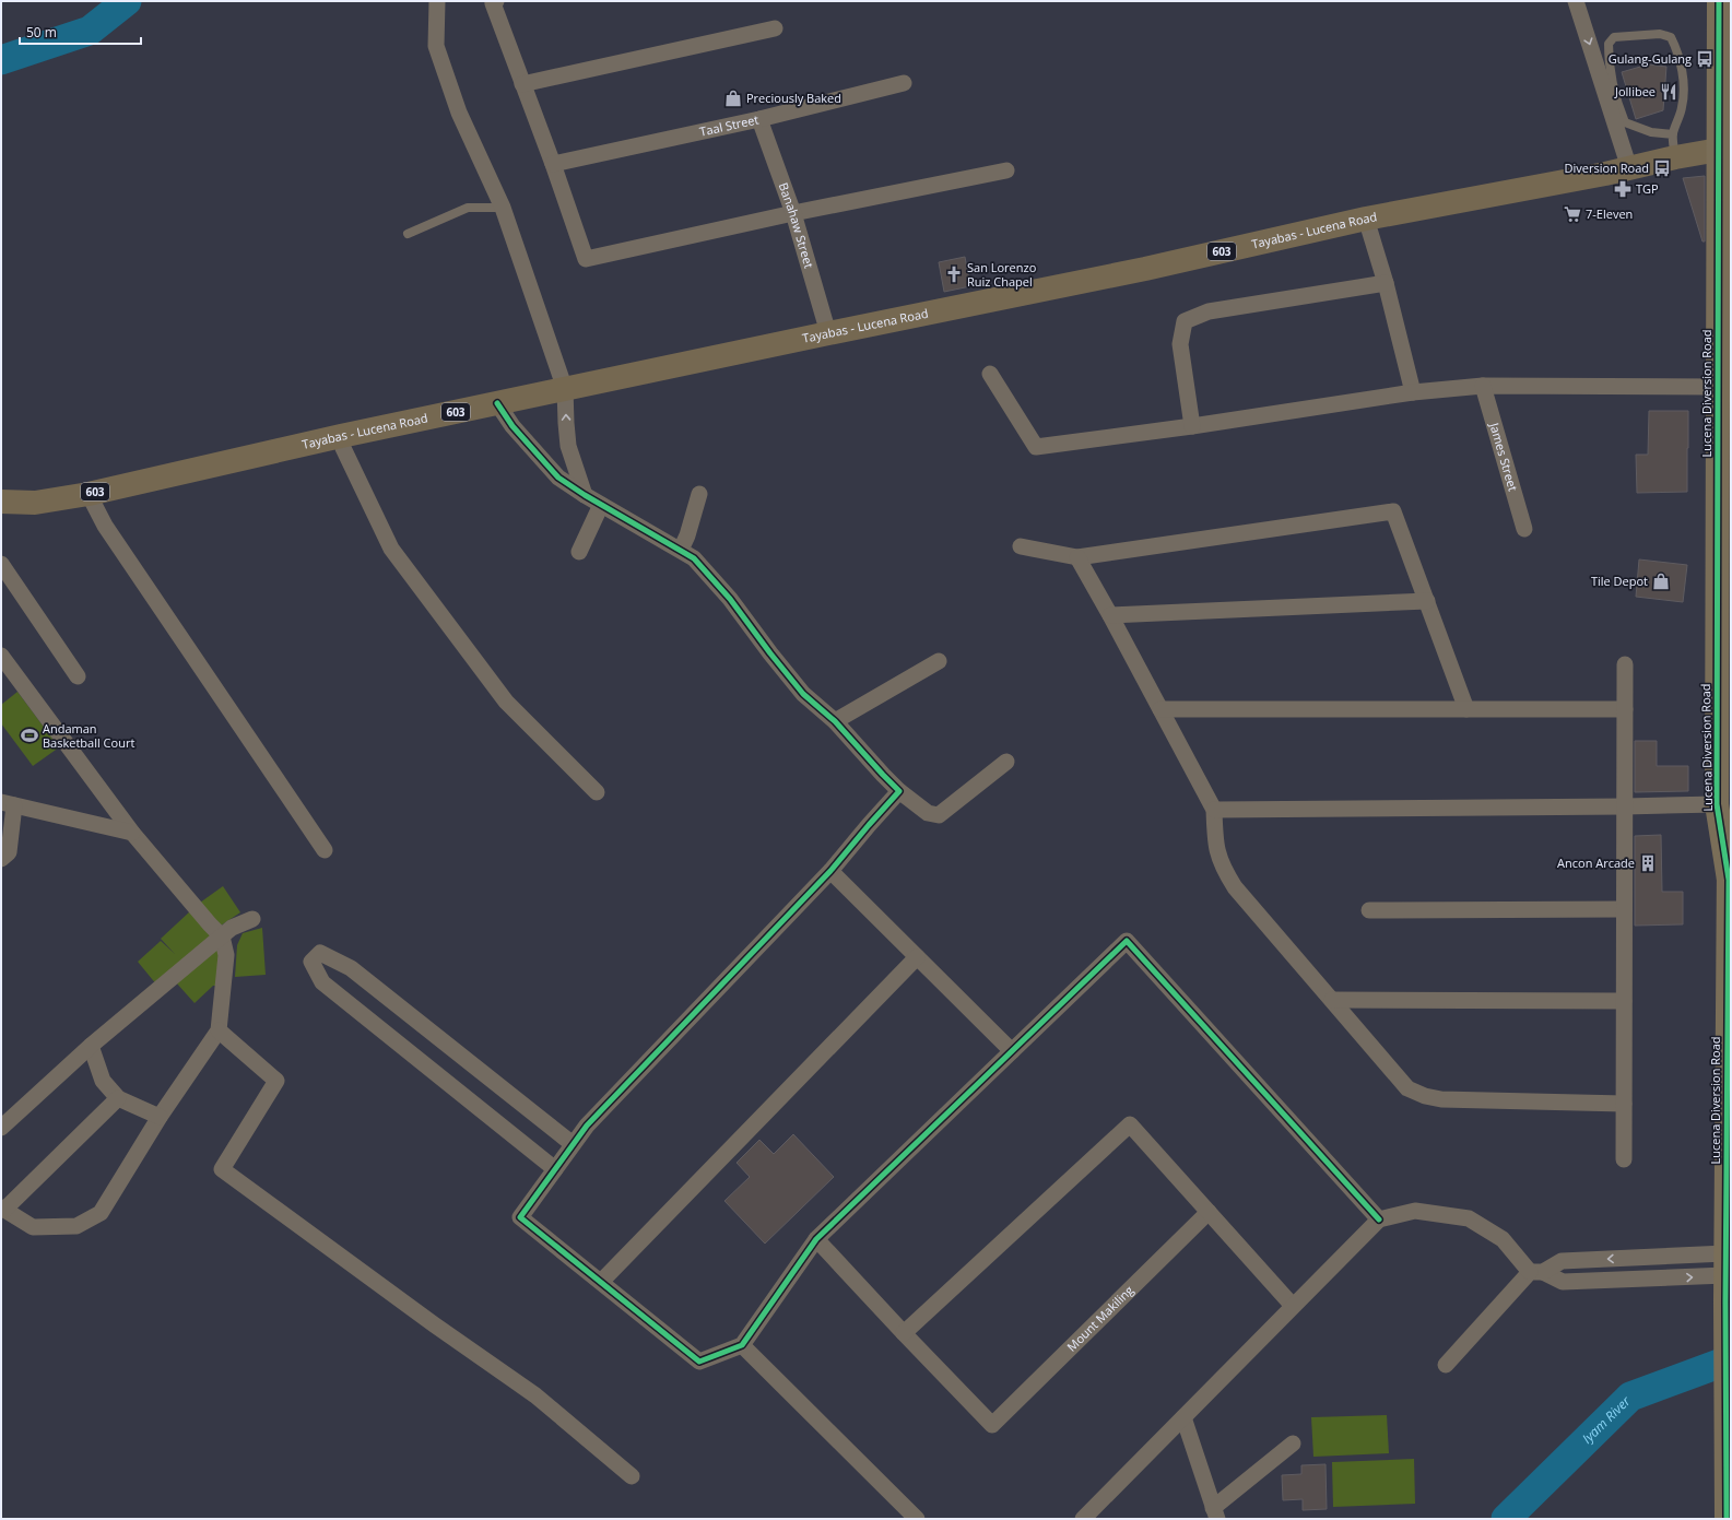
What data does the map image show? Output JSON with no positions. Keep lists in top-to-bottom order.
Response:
{
  "streets": {
    "highway": ["Lucena Diversion Road"],
    "main road": ["Tayabas - Lucena Road", "603"],
    "street": [
      "Taal Street",
      "Banahaw Street",
      "James Street",
      "Mount Makiling"
    ]
  },
  "crossings": [
    ["Taal Street", "Banahaw Street"],
    ["Banahaw Street", "Tayabas - Lucena Road"],
    ["Tayabas - Lucena Road", "Lucena Diversion Road"]
  ],
  "water": ["Iyam River"],
  "places": {
    "bus stop": ["Gulang-Gulang", "Diversion Road"],
    "restaurant": ["Jollibee"],
    "shop": ["Preciously Baked", "Tile Depot"],
    "pharmacy": ["TGP"],
    "supermarket": ["7-Eleven"],
    "church": ["San Lorenzo Ruiz Chapel"],
    "sports": ["Andaman Basketball Court"],
    "building": ["Ancon Arcade"]
  },
  "scale_bar": "50 m"
}
